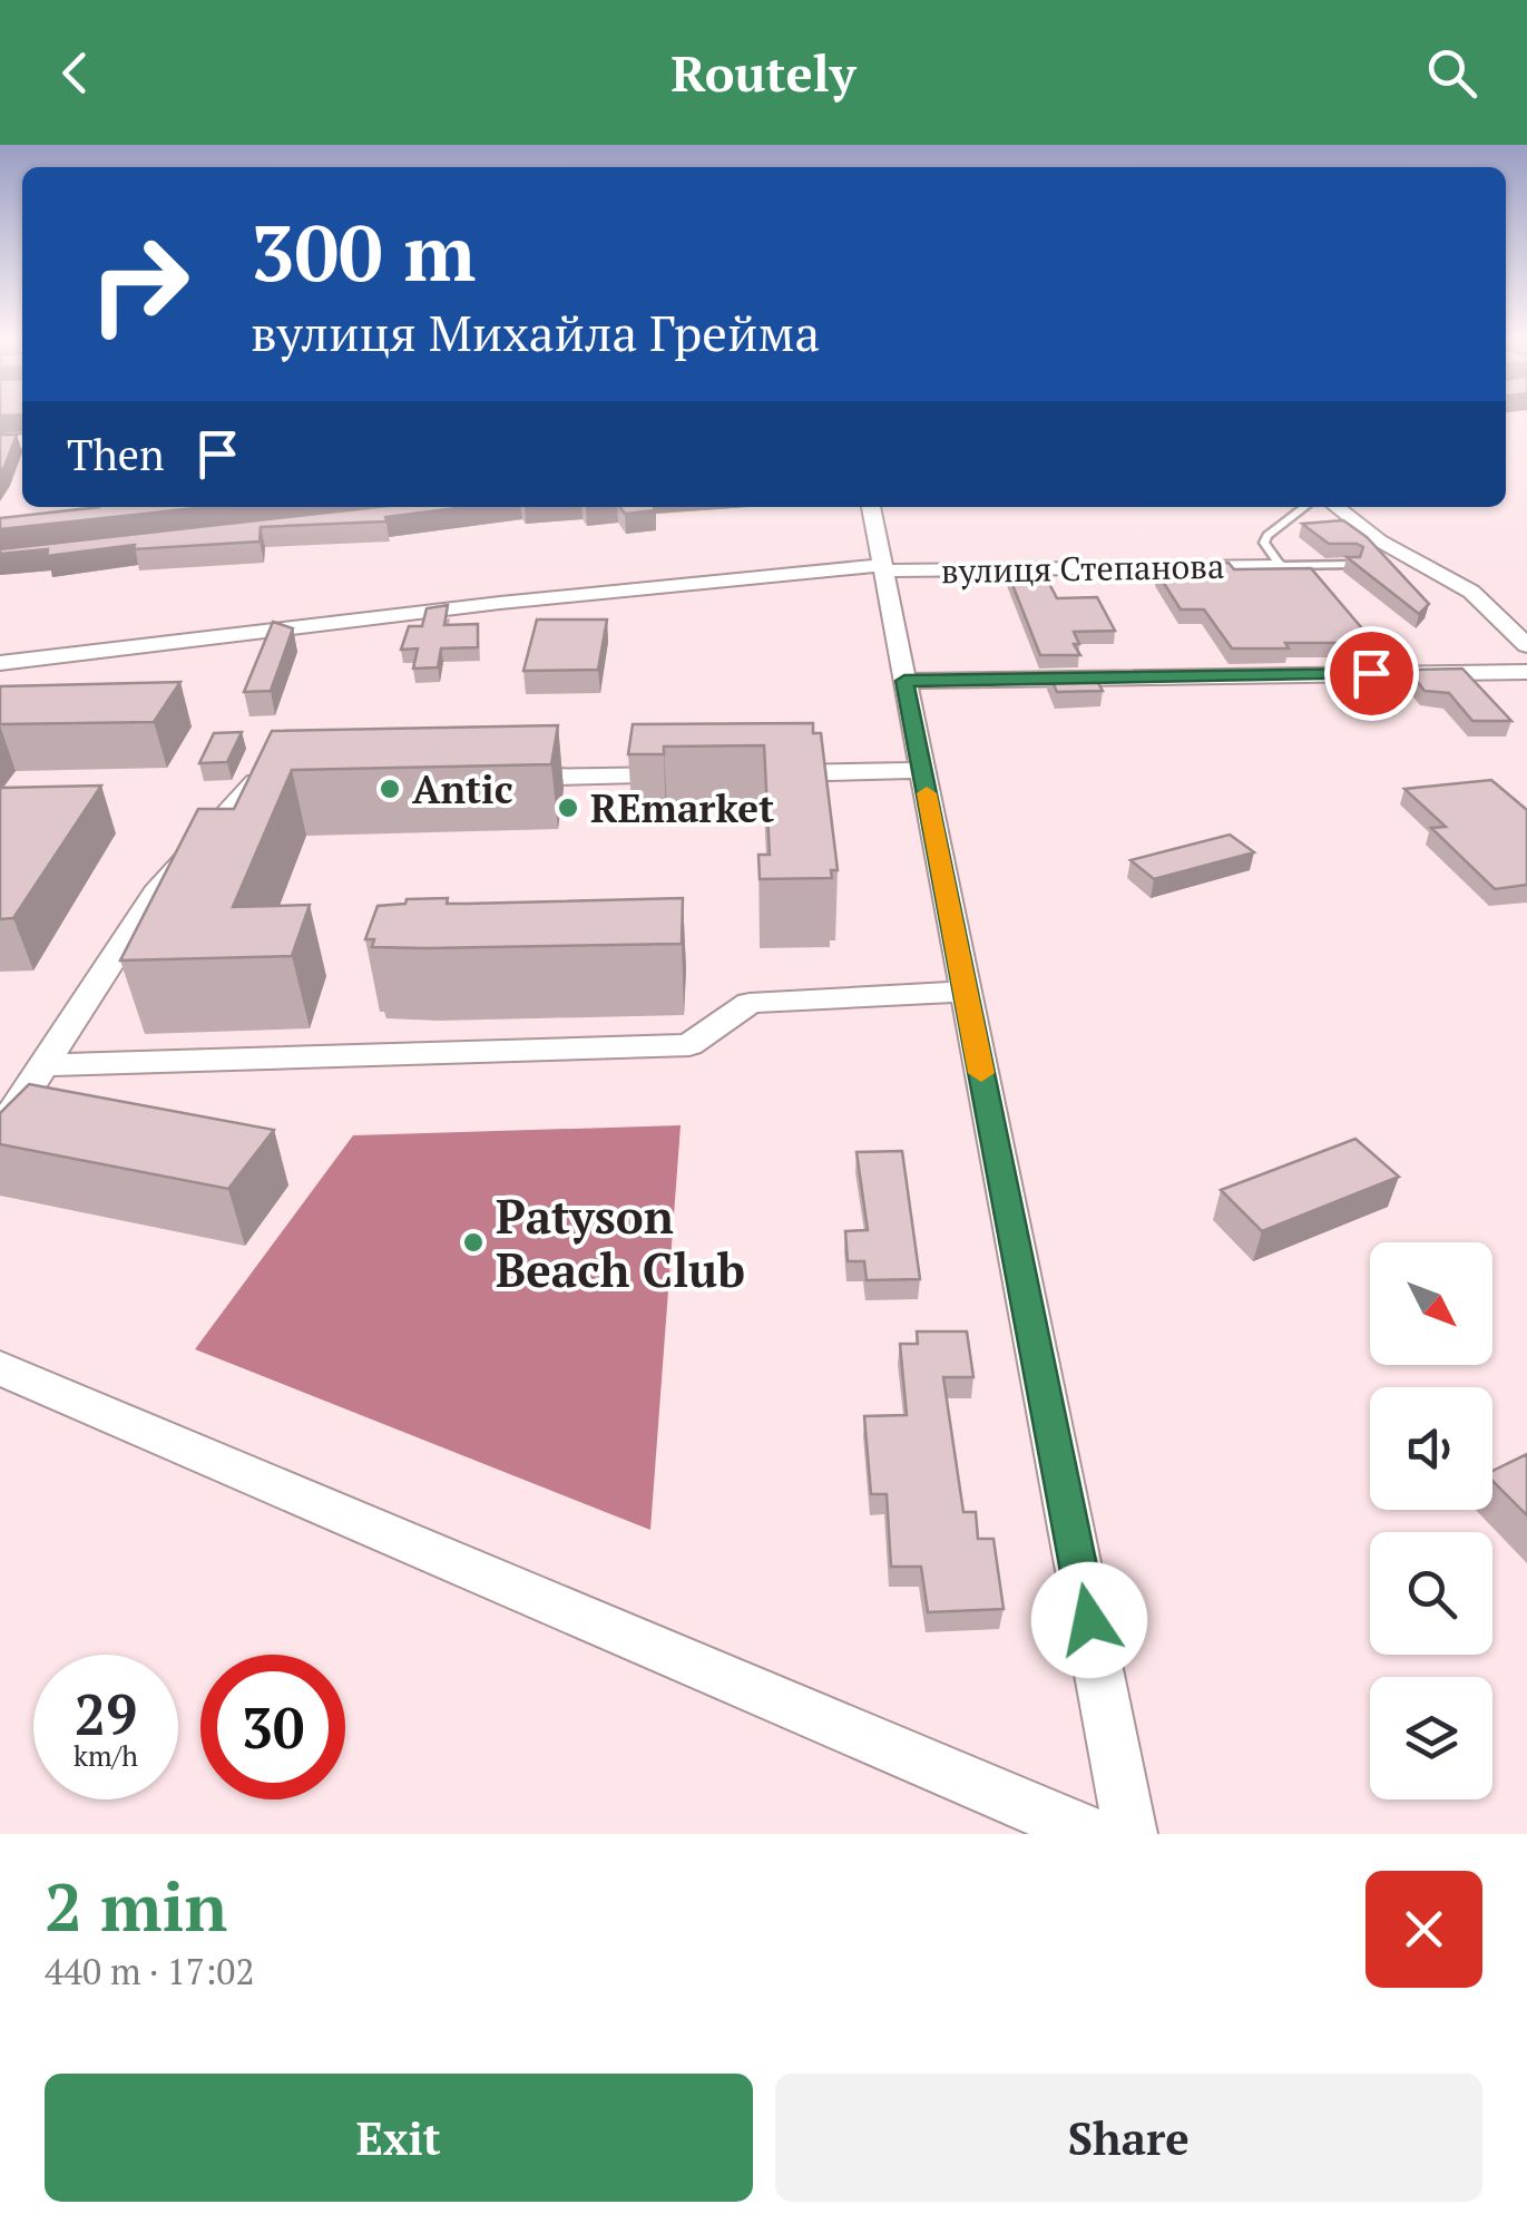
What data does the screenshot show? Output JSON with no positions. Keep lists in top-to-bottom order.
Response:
{
  "streets": {
    "street": ["вулиця Степанова"]
  },
  "places": ["Antic", "REmarket", "Patyson Beach Club"],
  "north": "bottom right",
  "page": {
    "header": "Routely",
    "turn": ["300 m", "вулиця Михайла Грейма"],
    "then": "Then",
    "speed": "29 km/h",
    "limit": "30",
    "heading": ["2 min", "440 m · 17:02"],
    "buttons": ["Exit", "Share"]
  }
}
